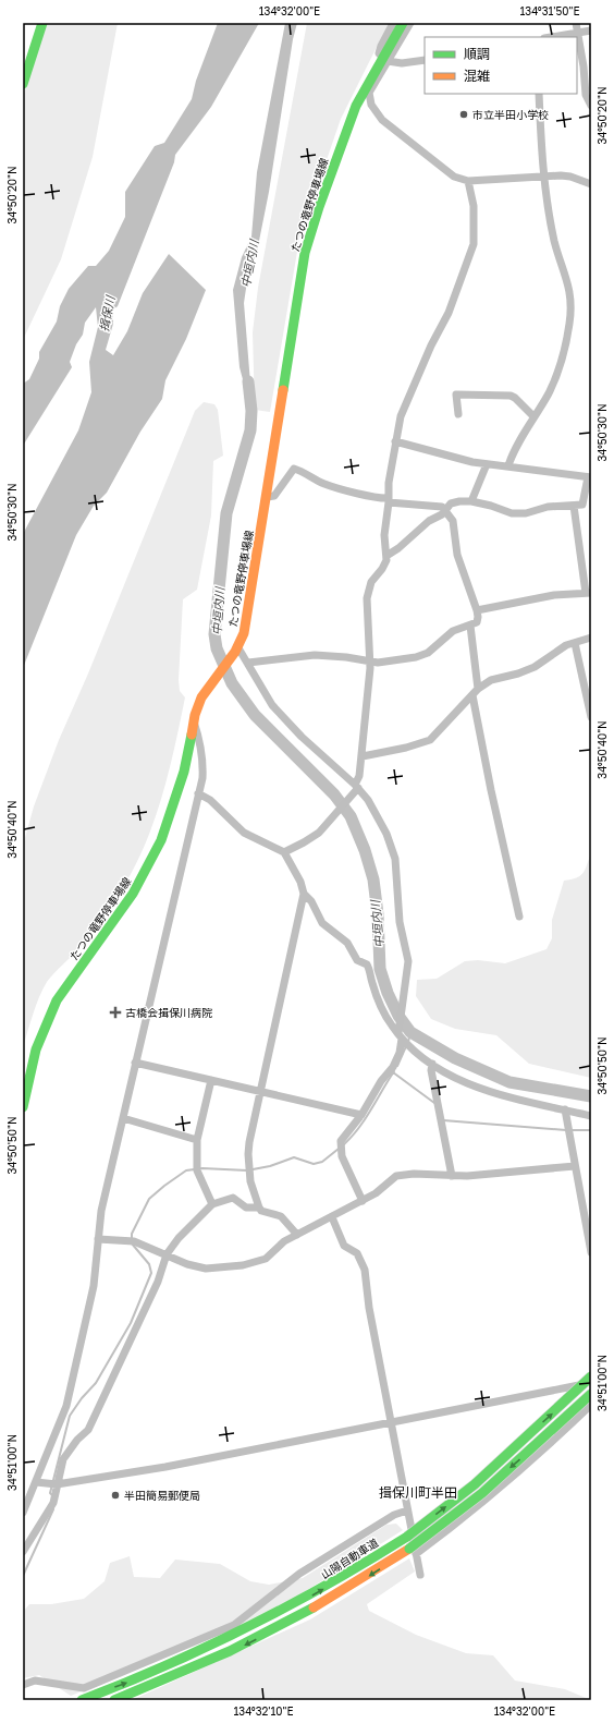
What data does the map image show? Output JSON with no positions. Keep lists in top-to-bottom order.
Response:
{
  "streets": {
    "main road": ["たつの竜野停車場線", "山陽自動車道"]
  },
  "districts": ["揖保川町半田"],
  "water": ["中垣内川", "揖保川"],
  "places": {
    "other": ["市立半田小学校", "半田簡易郵便局"],
    "health": ["古橋会揖保川病院"]
  },
  "legend": ["順調", "混雑"],
  "coordinates": [
    "134°32'00\"E",
    "134°31'50\"E",
    "34°50'20\"N",
    "34°50'30\"N",
    "34°50'40\"N",
    "34°50'50\"N",
    "34°51'00\"N",
    "134°32'10\"E"
  ]
}
